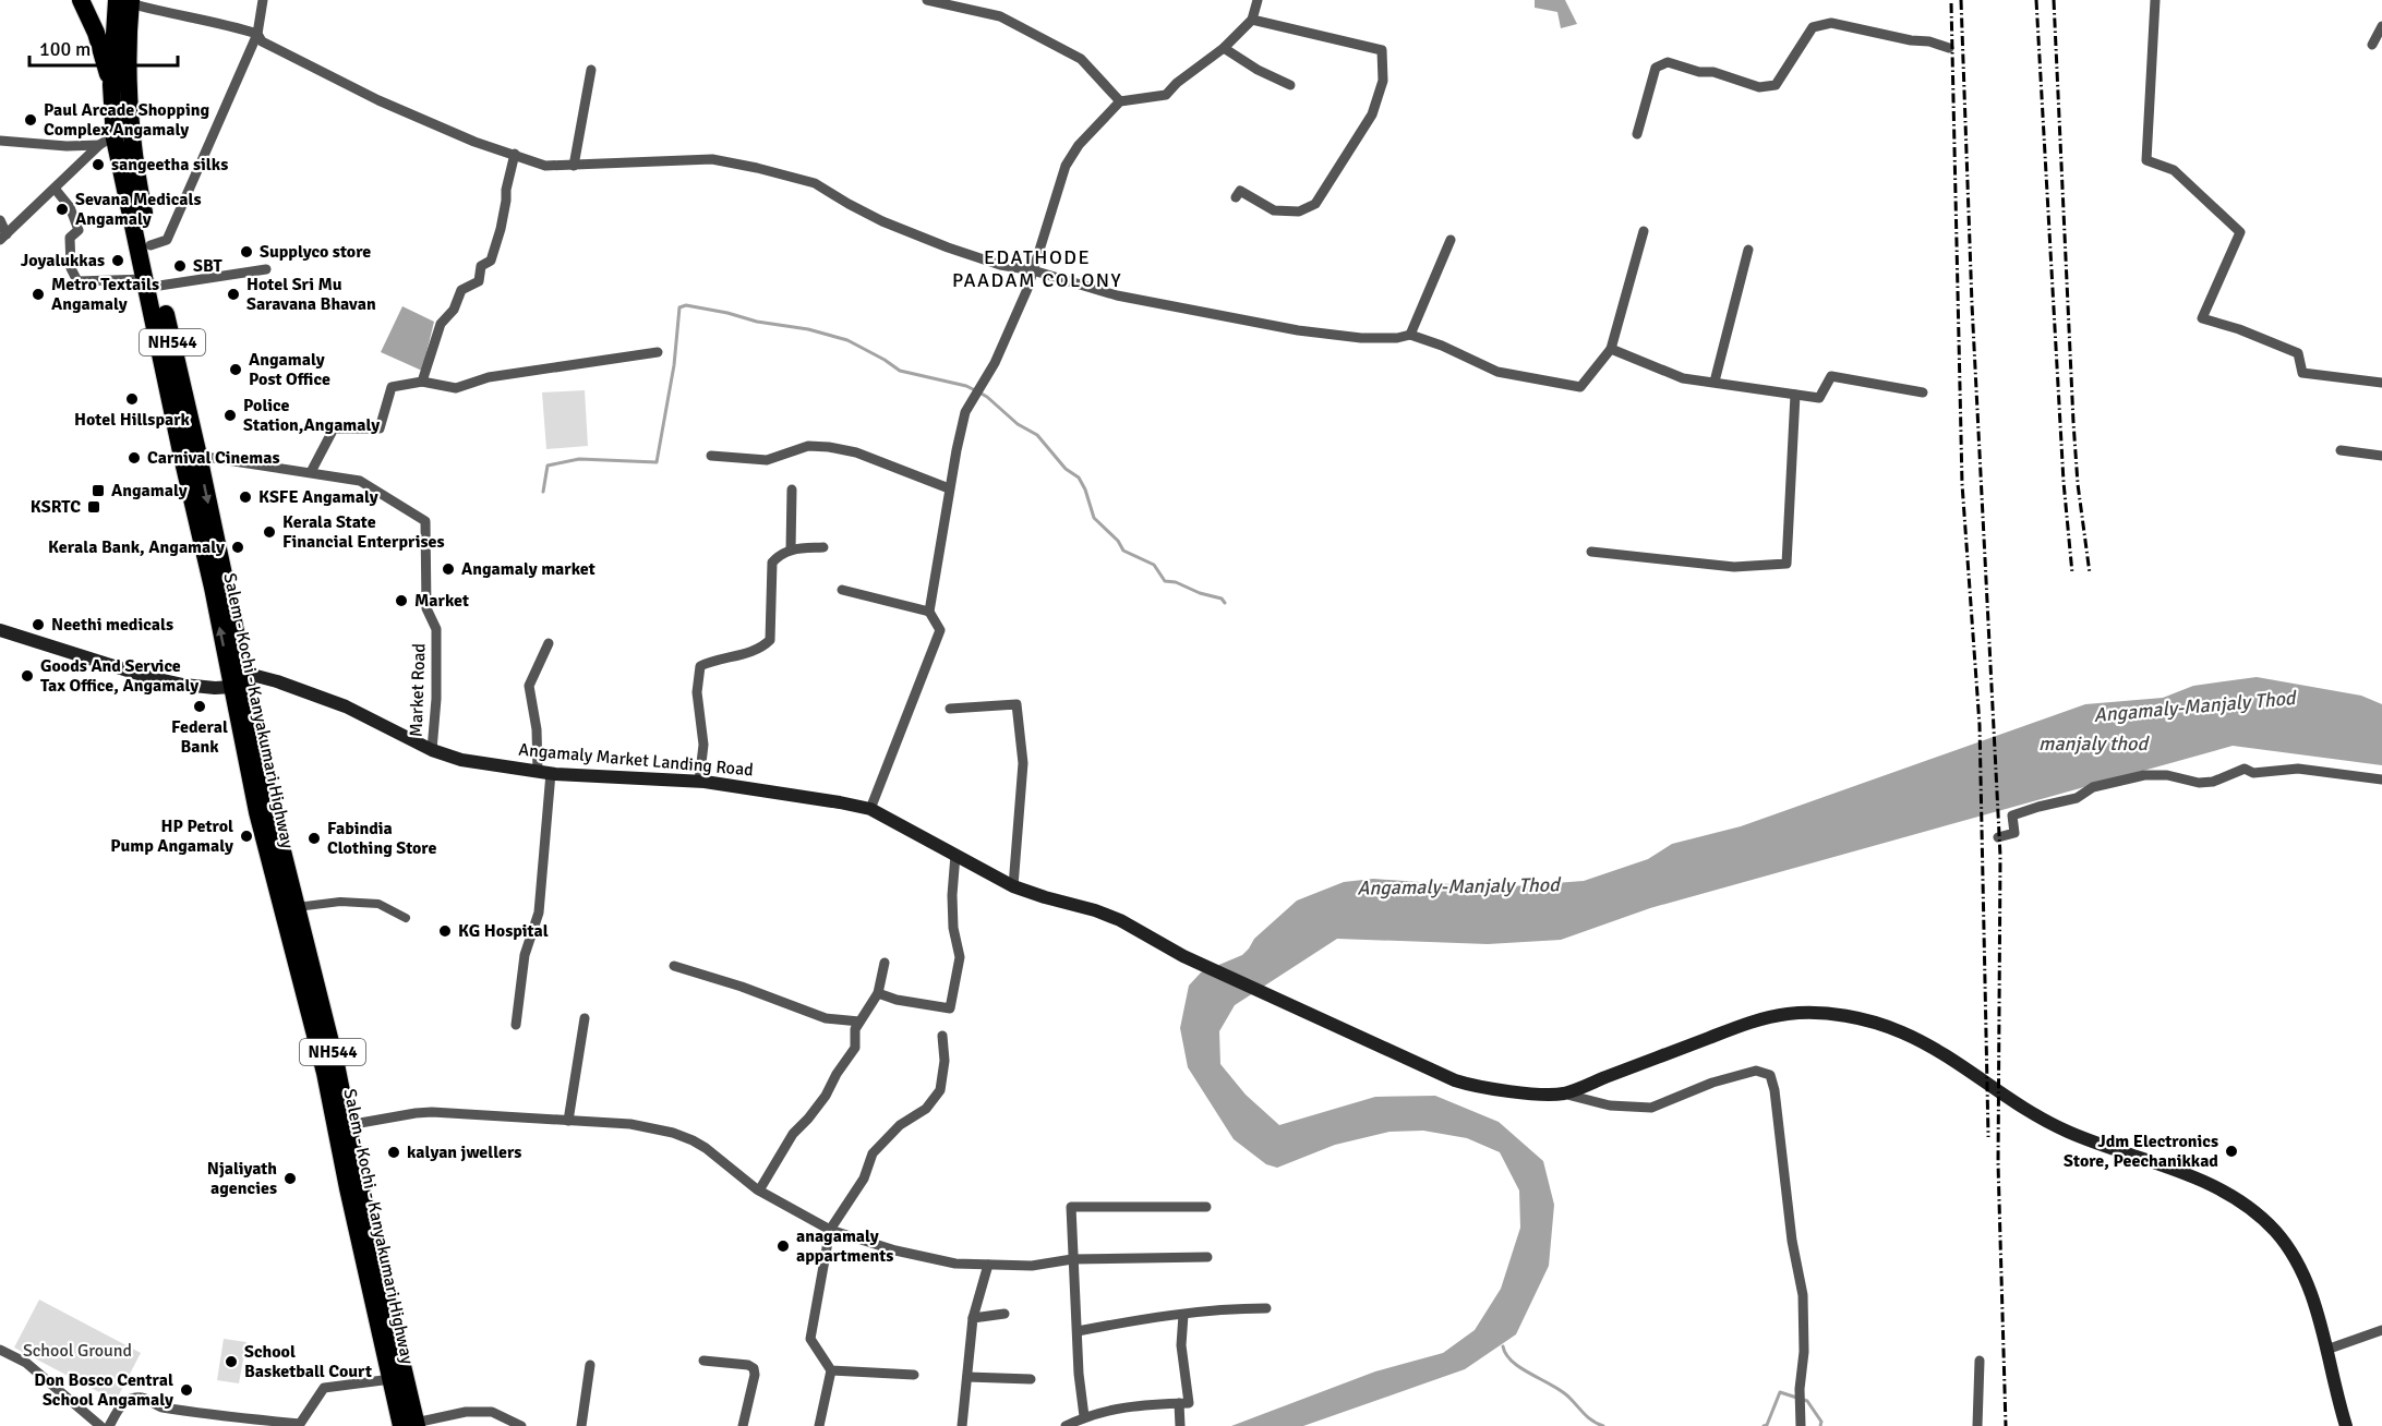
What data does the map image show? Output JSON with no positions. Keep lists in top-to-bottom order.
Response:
{
  "streets": {
    "highway": ["NH544", "Salem - Kochi - Kanyakumari Highway"],
    "main road": ["Angamaly Market Landing Road"],
    "street": ["Market Road"]
  },
  "crossings": [
    ["Market Road", "Salem - Kochi - Kanyakumari Highway"],
    ["Market Road", "Angamaly Market Landing Road"],
    ["Salem - Kochi - Kanyakumari Highway", "Angamaly Market Landing Road"]
  ],
  "districts": ["EDATHODE PAADAM COLONY"],
  "water": ["Angamaly-Manjaly Thod", "manjaly thod"],
  "parks": ["School Ground"],
  "places": {
    "other": [
      "Paul Arcade Shopping Complex Angamaly",
      "sangeetha silks",
      "Sevana Medicals Angamaly",
      "Supplyco store",
      "Joyalukkas",
      "SBT",
      "Metro Textails Angamaly",
      "Hotel Sri Mu Saravana Bhavan",
      "Angamaly Post Office",
      "Hotel Hillspark",
      "Police Station,Angamaly",
      "Carnival Cinemas",
      "KSFE Angamaly",
      "Kerala State Financial Enterprises",
      "Kerala Bank, Angamaly",
      "Angamaly market",
      "Market",
      "Neethi medicals",
      "Goods And Service Tax Office, Angamaly",
      "Federal Bank",
      "HP Petrol Pump Angamaly",
      "Fabindia Clothing Store",
      "KG Hospital",
      "Jdm Electronics Store, Peechanikkad",
      "kalyan jwellers",
      "Njaliyath agencies",
      "anagamaly appartments",
      "School Basketball Court",
      "Don Bosco Central School Angamaly"
    ],
    "transit": ["Angamaly", "KSRTC"]
  },
  "scale_bar": "100 m"
}
